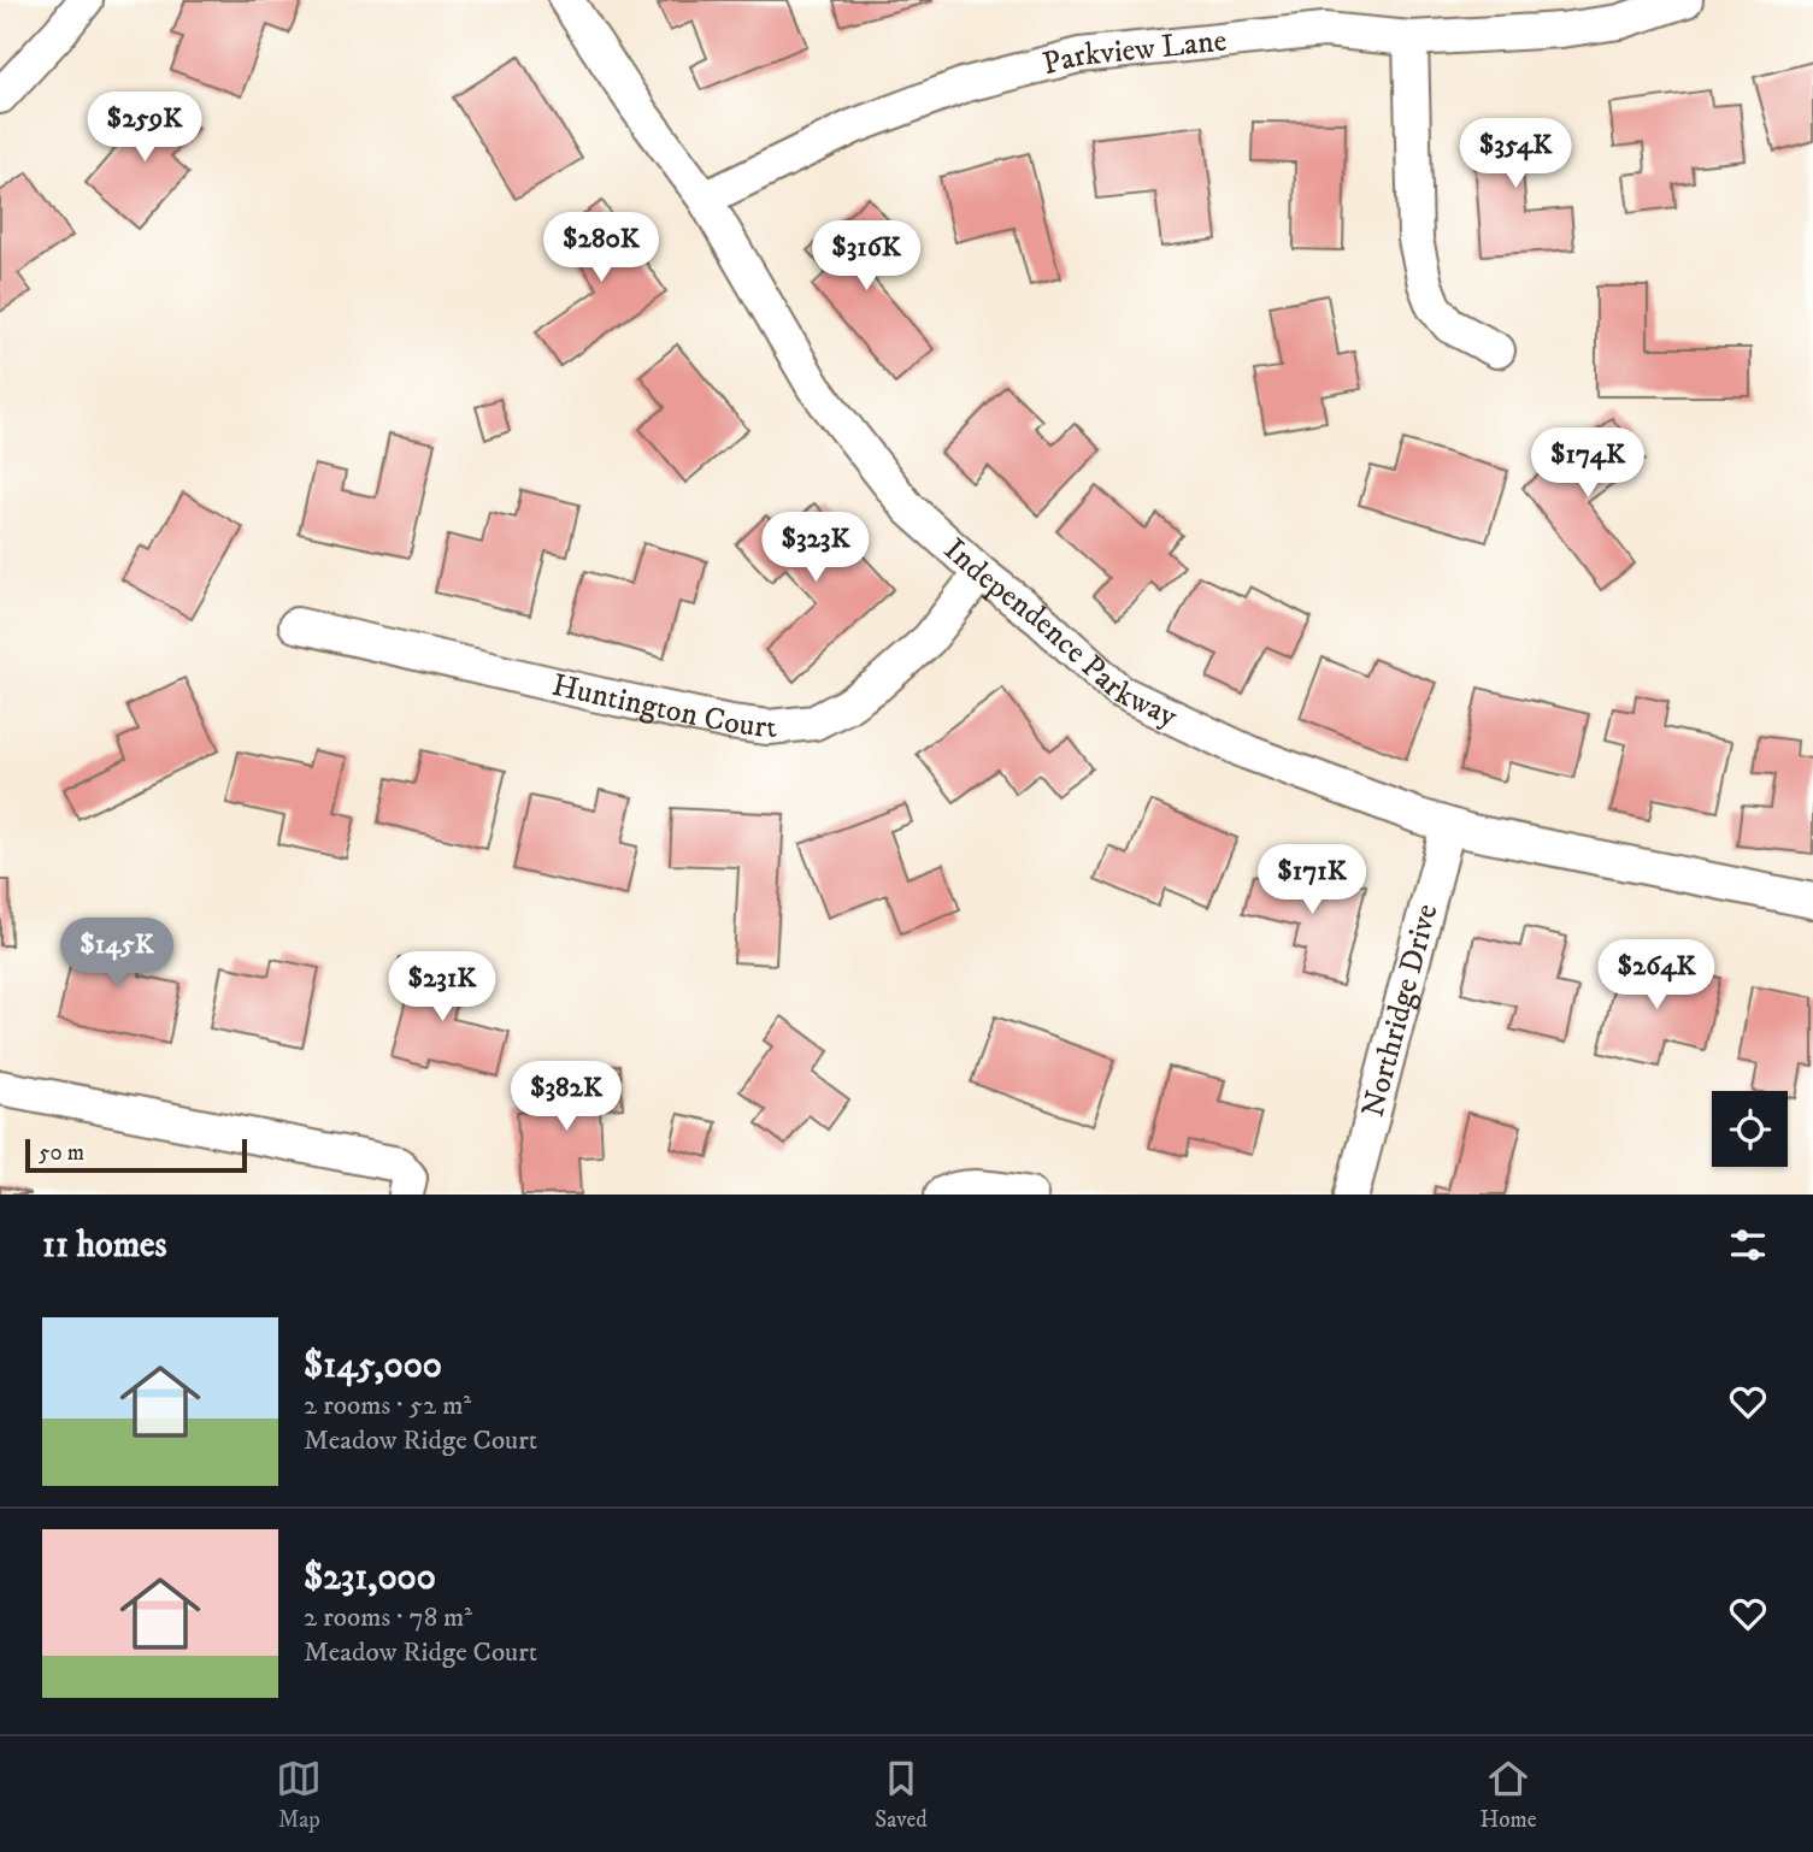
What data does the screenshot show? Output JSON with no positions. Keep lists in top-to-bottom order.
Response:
{
  "streets": {
    "street": [
      "Parkview Lane",
      "Independence Parkway",
      "Huntington Court",
      "Northridge Drive"
    ]
  },
  "crossings": [
    ["Parkview Lane", "Independence Parkway"],
    ["Independence Parkway", "Huntington Court"],
    ["Independence Parkway", "Northridge Drive"]
  ],
  "scale_bar": "50 m",
  "page": {
    "price": [
      "$259K",
      "$354K",
      "$280K",
      "$316K",
      "$174K",
      "$323K",
      "$171K",
      "$145K",
      "$264K",
      "$231K",
      "$382K"
    ],
    "scale": "50 m",
    "heading": "11 homes",
    "list": [
      {
        "name": "$145,000",
        "note": "2 rooms · 52 m² · Meadow Ridge Court"
      },
      {
        "name": "$231,000",
        "note": "2 rooms · 78 m² · Meadow Ridge Court"
      }
    ],
    "tabs": ["Map", "Saved", "Home"]
  }
}
